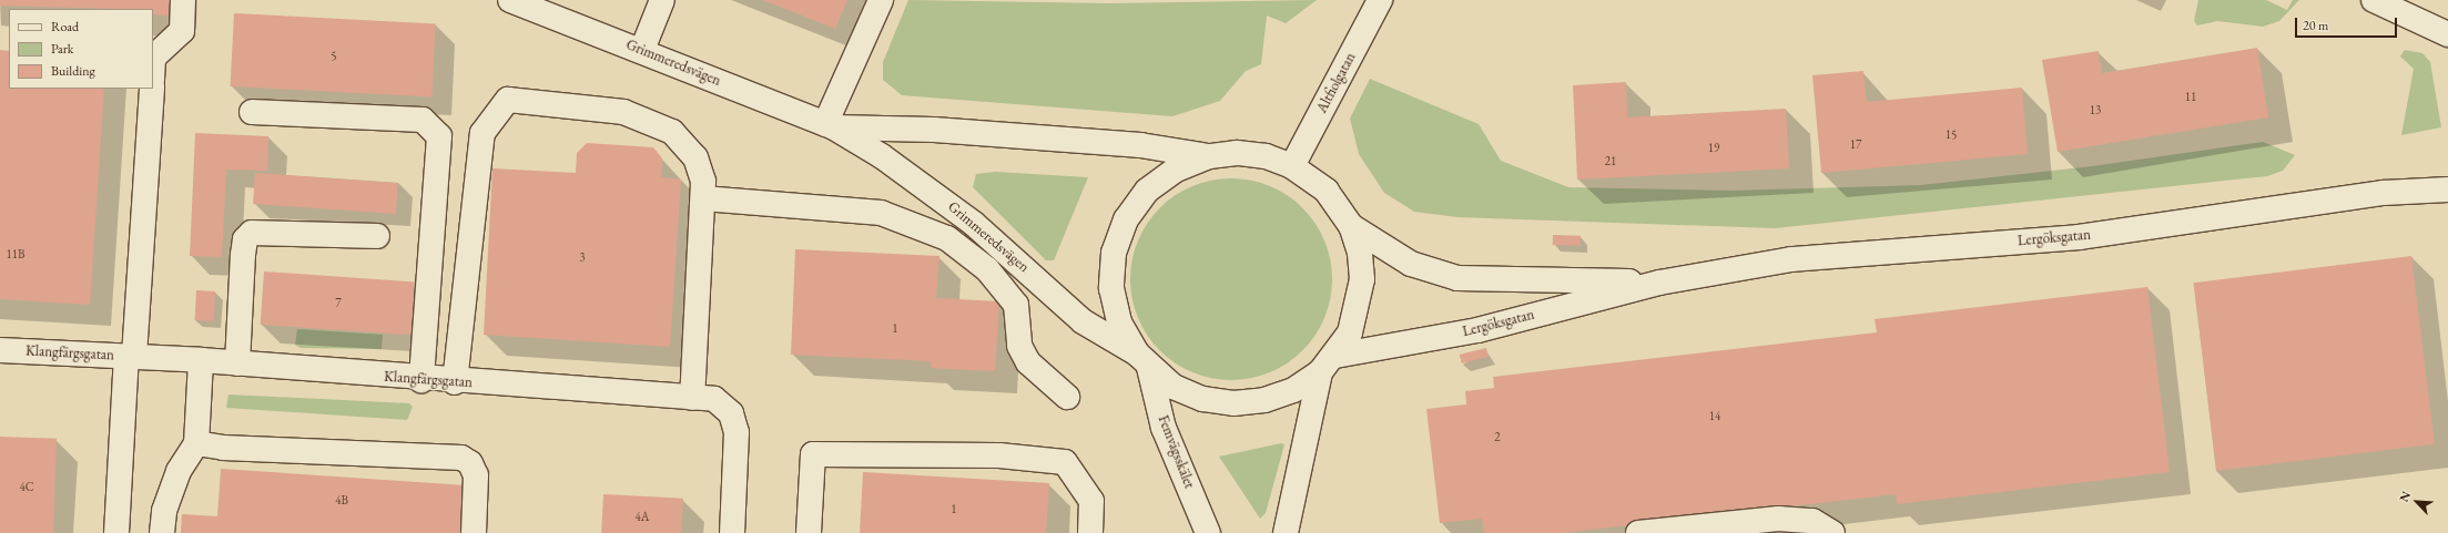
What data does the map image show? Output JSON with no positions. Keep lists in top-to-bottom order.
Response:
{
  "streets": {
    "street": [
      "Grimmeredsvägen",
      "Altfiolgatan",
      "Lergöksgatan",
      "Klangfärgsgatan",
      "Femvägsskälet"
    ]
  },
  "crossings": [
    ["Grimmeredsvägen", "Lergöksgatan"],
    ["Grimmeredsvägen", "Femvägsskälet"]
  ],
  "house_numbers": [
    "5",
    "11",
    "13",
    "15",
    "17",
    "19",
    "21",
    "11B",
    "3",
    "7",
    "1",
    "14",
    "2",
    "4C",
    "4B",
    "1",
    "4A"
  ],
  "legend": ["Road", "Park", "Building"],
  "scale_bar": "20 m",
  "north": "top left"
}
